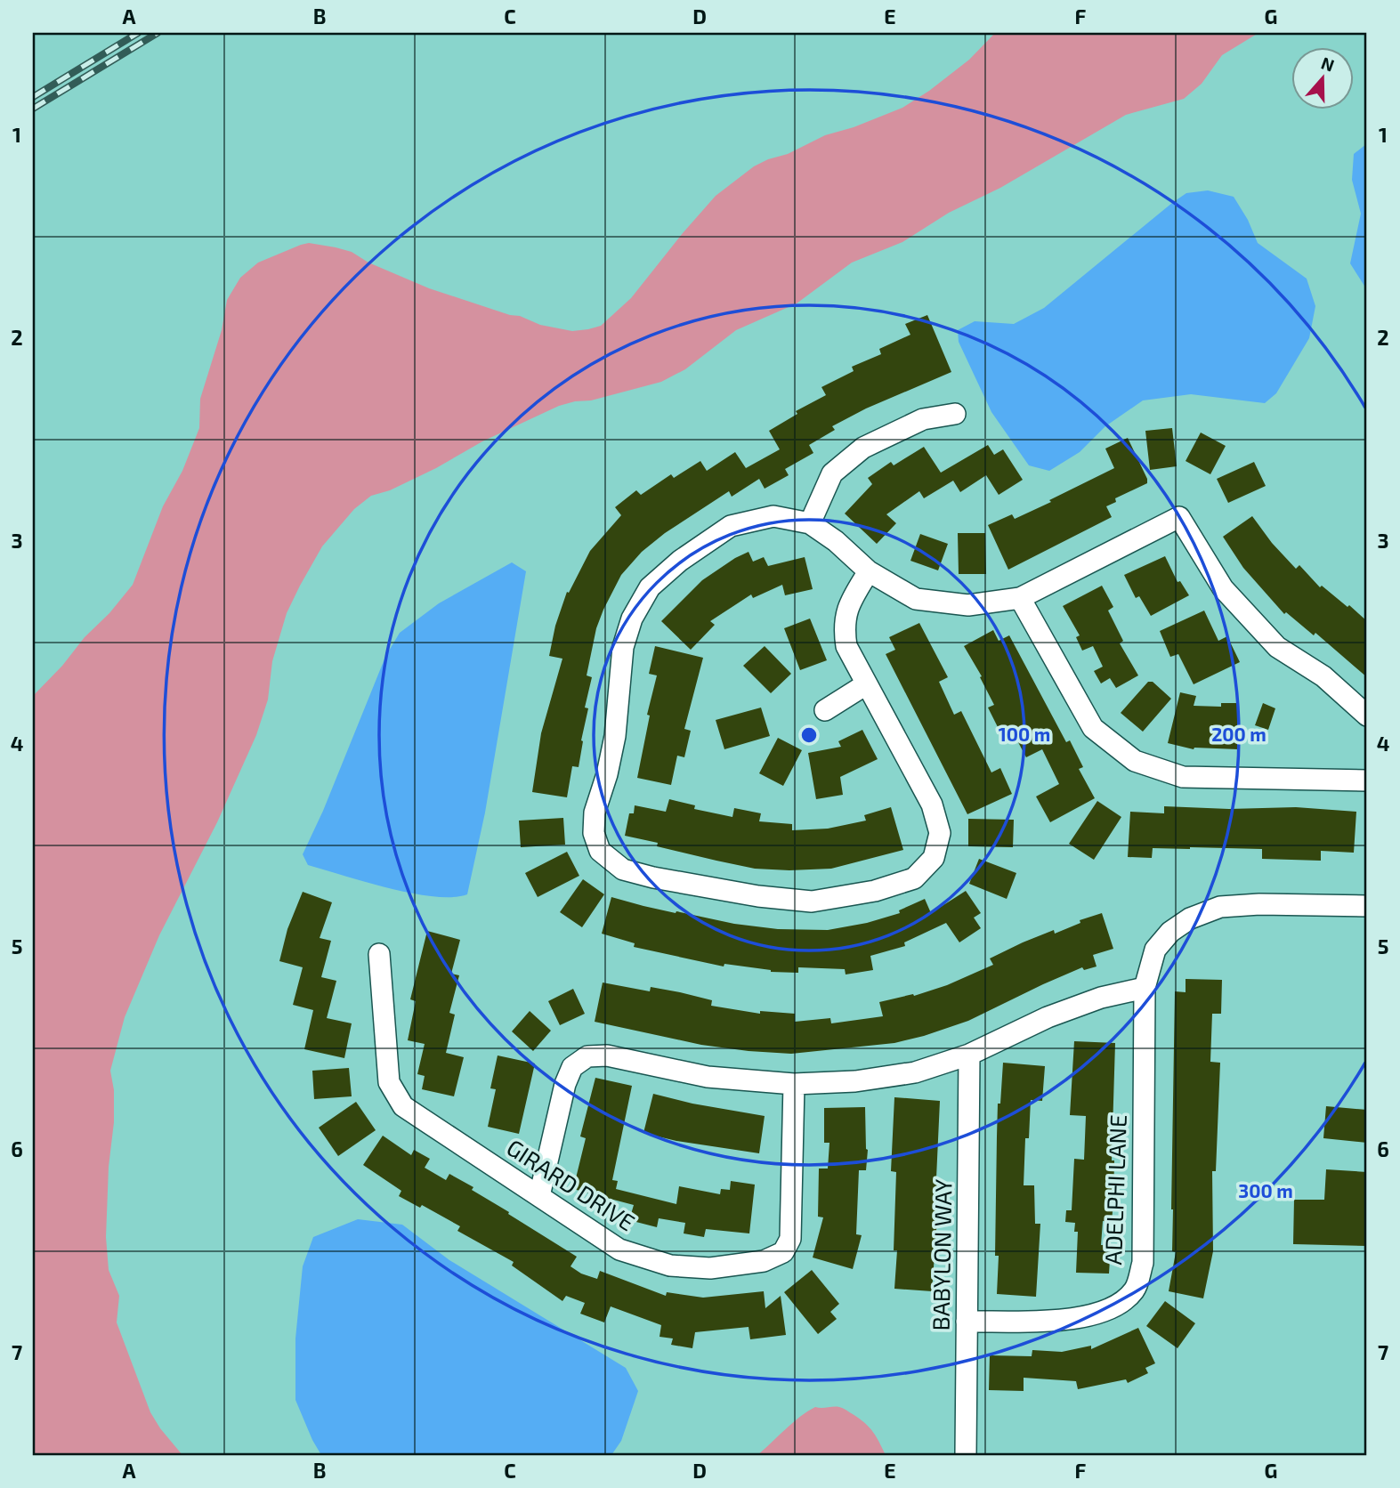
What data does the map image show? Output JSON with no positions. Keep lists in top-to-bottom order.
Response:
{
  "streets": {
    "street": ["GIRARD DRIVE", "ADELPHI LANE", "BABYLON WAY"]
  },
  "crossings": [
    ["ADELPHI LANE", "BABYLON WAY"]
  ],
  "north": "top",
  "grid": {
    "columns": [
      "A",
      "B",
      "C",
      "D",
      "E",
      "F",
      "G"
    ],
    "rows": [
      "1",
      "2",
      "3",
      "4",
      "5",
      "6",
      "7"
    ]
  },
  "rings": ["100 m", "200 m", "300 m"]
}
